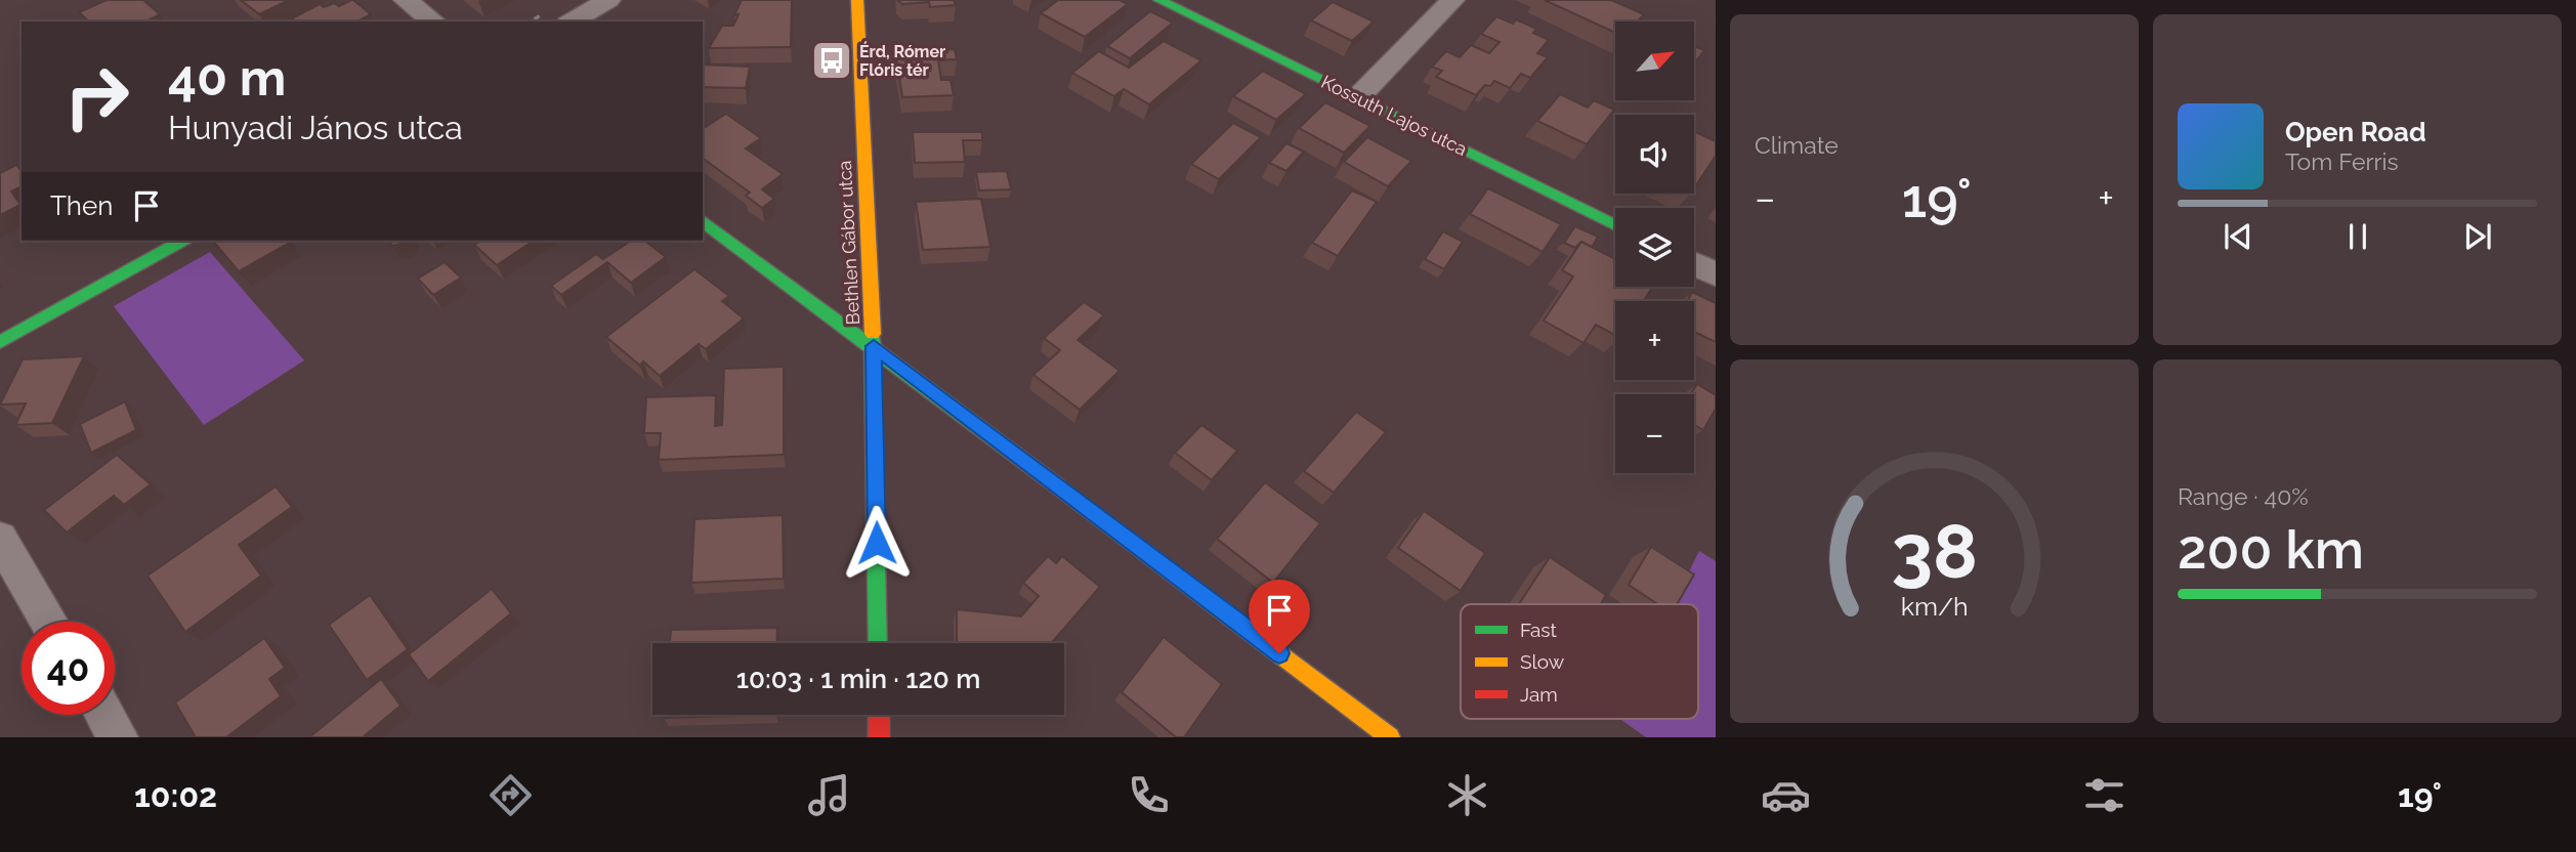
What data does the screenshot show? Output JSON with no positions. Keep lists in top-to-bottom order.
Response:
{
  "streets": {
    "street": ["Kossuth Lajos utca", "Bethlen Gábor utca"]
  },
  "places": {
    "bus stop": ["Érd, Rómer Flóris tér"]
  },
  "legend": ["Fast", "Slow", "Jam"],
  "north": "top right",
  "page": {
    "tile": [
      "Climate",
      ["Range · 40%", "200 km"]
    ],
    "map_buttons": ["+", "−"],
    "turn": ["40 m", "Hunyadi János utca"],
    "song": ["Open Road", "Tom Ferris"],
    "heat": ["−", "19°", "+"],
    "then": "Then",
    "limit": "40",
    "trip": "10:03 · 1 min · 120 m",
    "tabs": ["10:02", "19°"],
    "gauge": ["38", "km/h"]
  }
}
